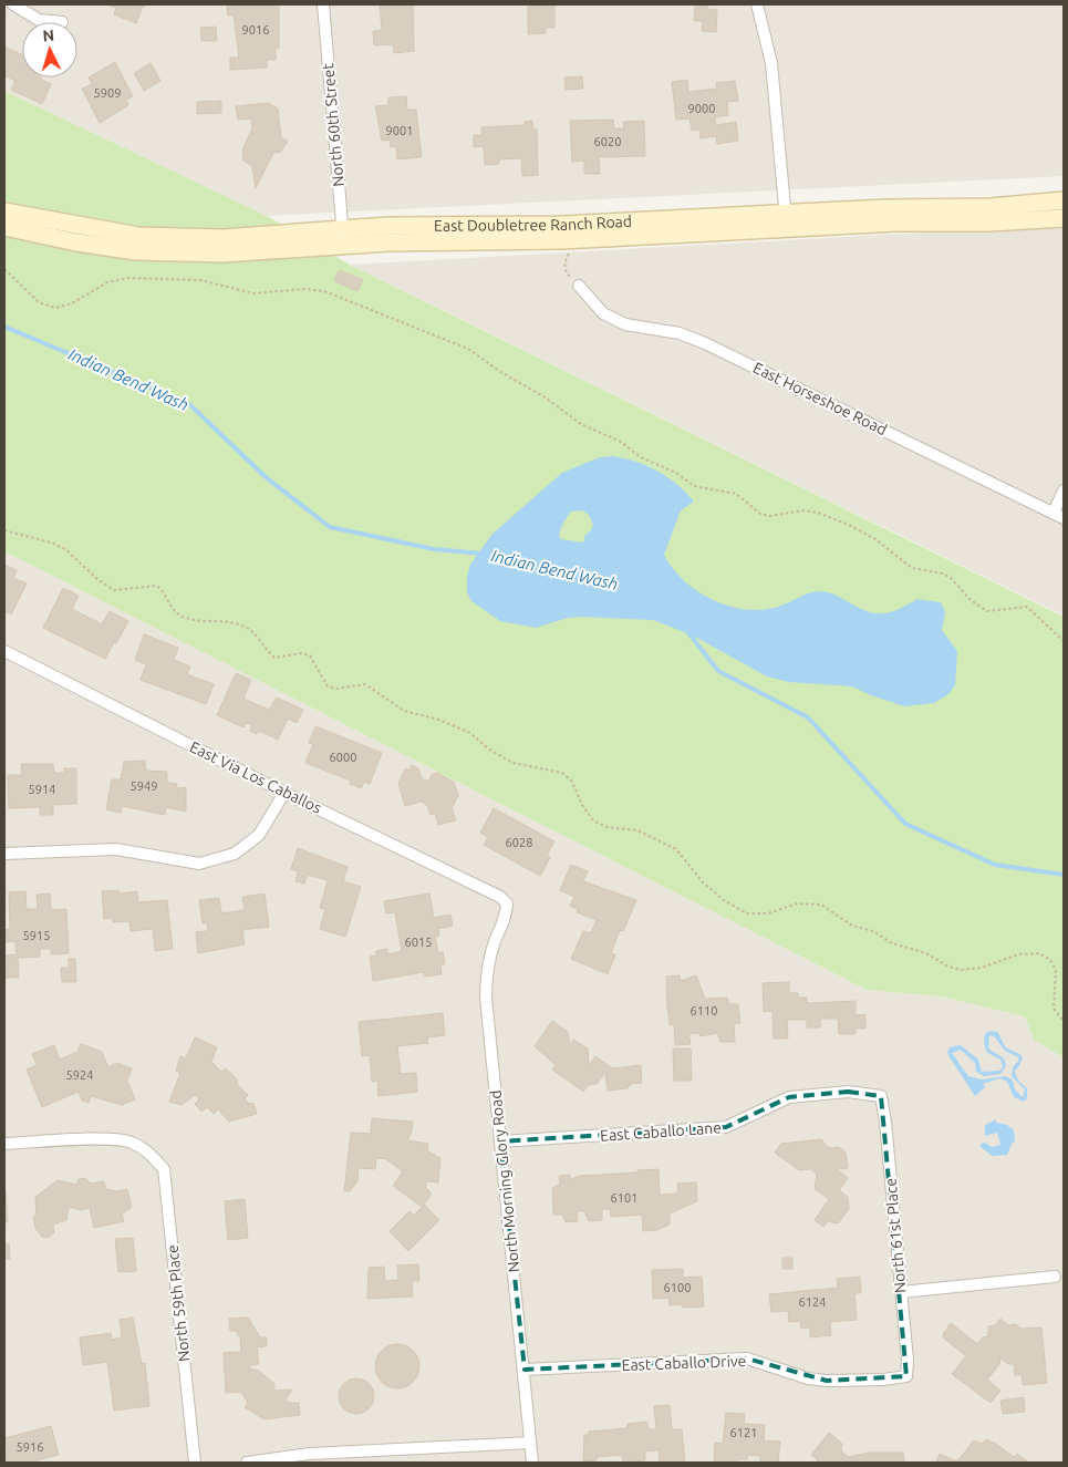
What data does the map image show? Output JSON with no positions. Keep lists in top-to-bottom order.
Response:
{
  "streets": {
    "main road": ["East Doubletree Ranch Road"],
    "street": [
      "North 60th Street",
      "East Horseshoe Road",
      "East Via Los Caballos",
      "East Caballo Lane",
      "North Morning Glory Road",
      "North 61st Place",
      "North 59th Place",
      "East Caballo Drive"
    ]
  },
  "crossings": [
    ["North 60th Street", "East Doubletree Ranch Road"],
    ["East Via Los Caballos", "North Morning Glory Road"],
    ["East Caballo Lane", "North Morning Glory Road"],
    ["East Caballo Lane", "North 61st Place"],
    ["North Morning Glory Road", "East Caballo Drive"],
    ["North 61st Place", "East Caballo Drive"]
  ],
  "water": ["Indian Bend Wash"],
  "house_numbers": [
    "9016",
    "5909",
    "9000",
    "9001",
    "6020",
    "6000",
    "5949",
    "5914",
    "6028",
    "5915",
    "6015",
    "6110",
    "5924",
    "6101",
    "6100",
    "6124",
    "6121",
    "5916"
  ],
  "north": "top"
}
